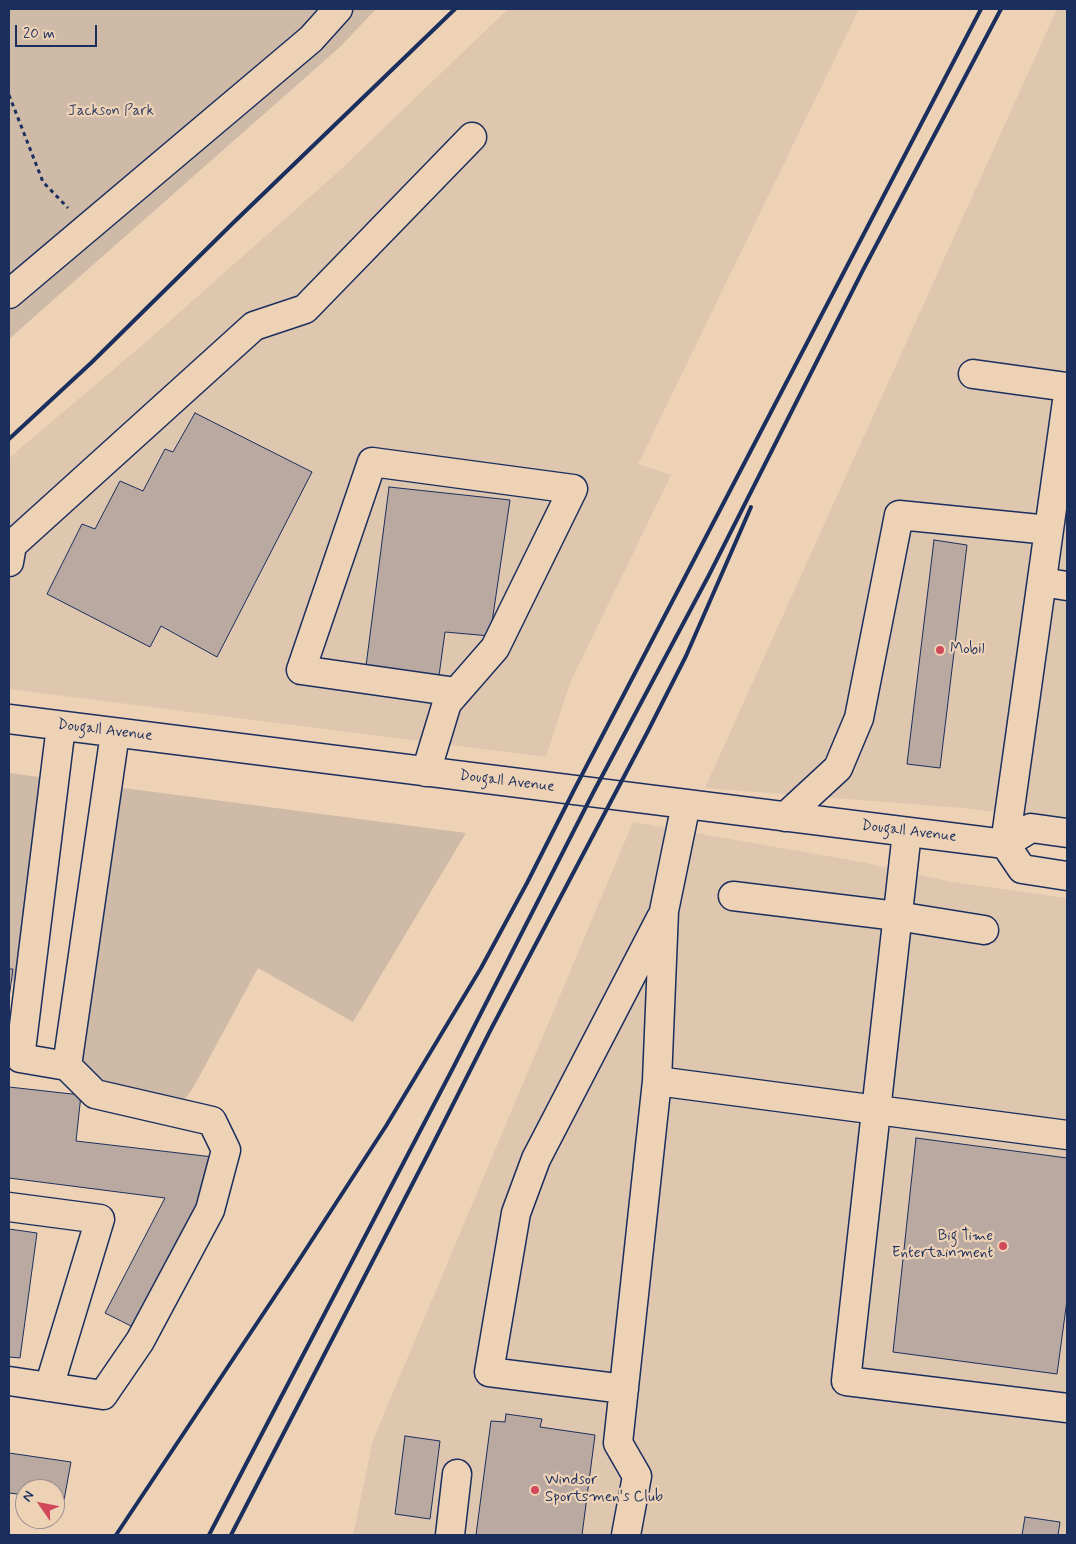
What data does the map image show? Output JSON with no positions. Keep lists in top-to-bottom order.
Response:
{
  "streets": {
    "street": ["Dougall Avenue"]
  },
  "parks": ["Jackson Park"],
  "places": ["Mobil", "Big Time Entertainment", "Windsor Sportsmen's Club"],
  "scale_bar": "20 m",
  "north": "top left"
}
